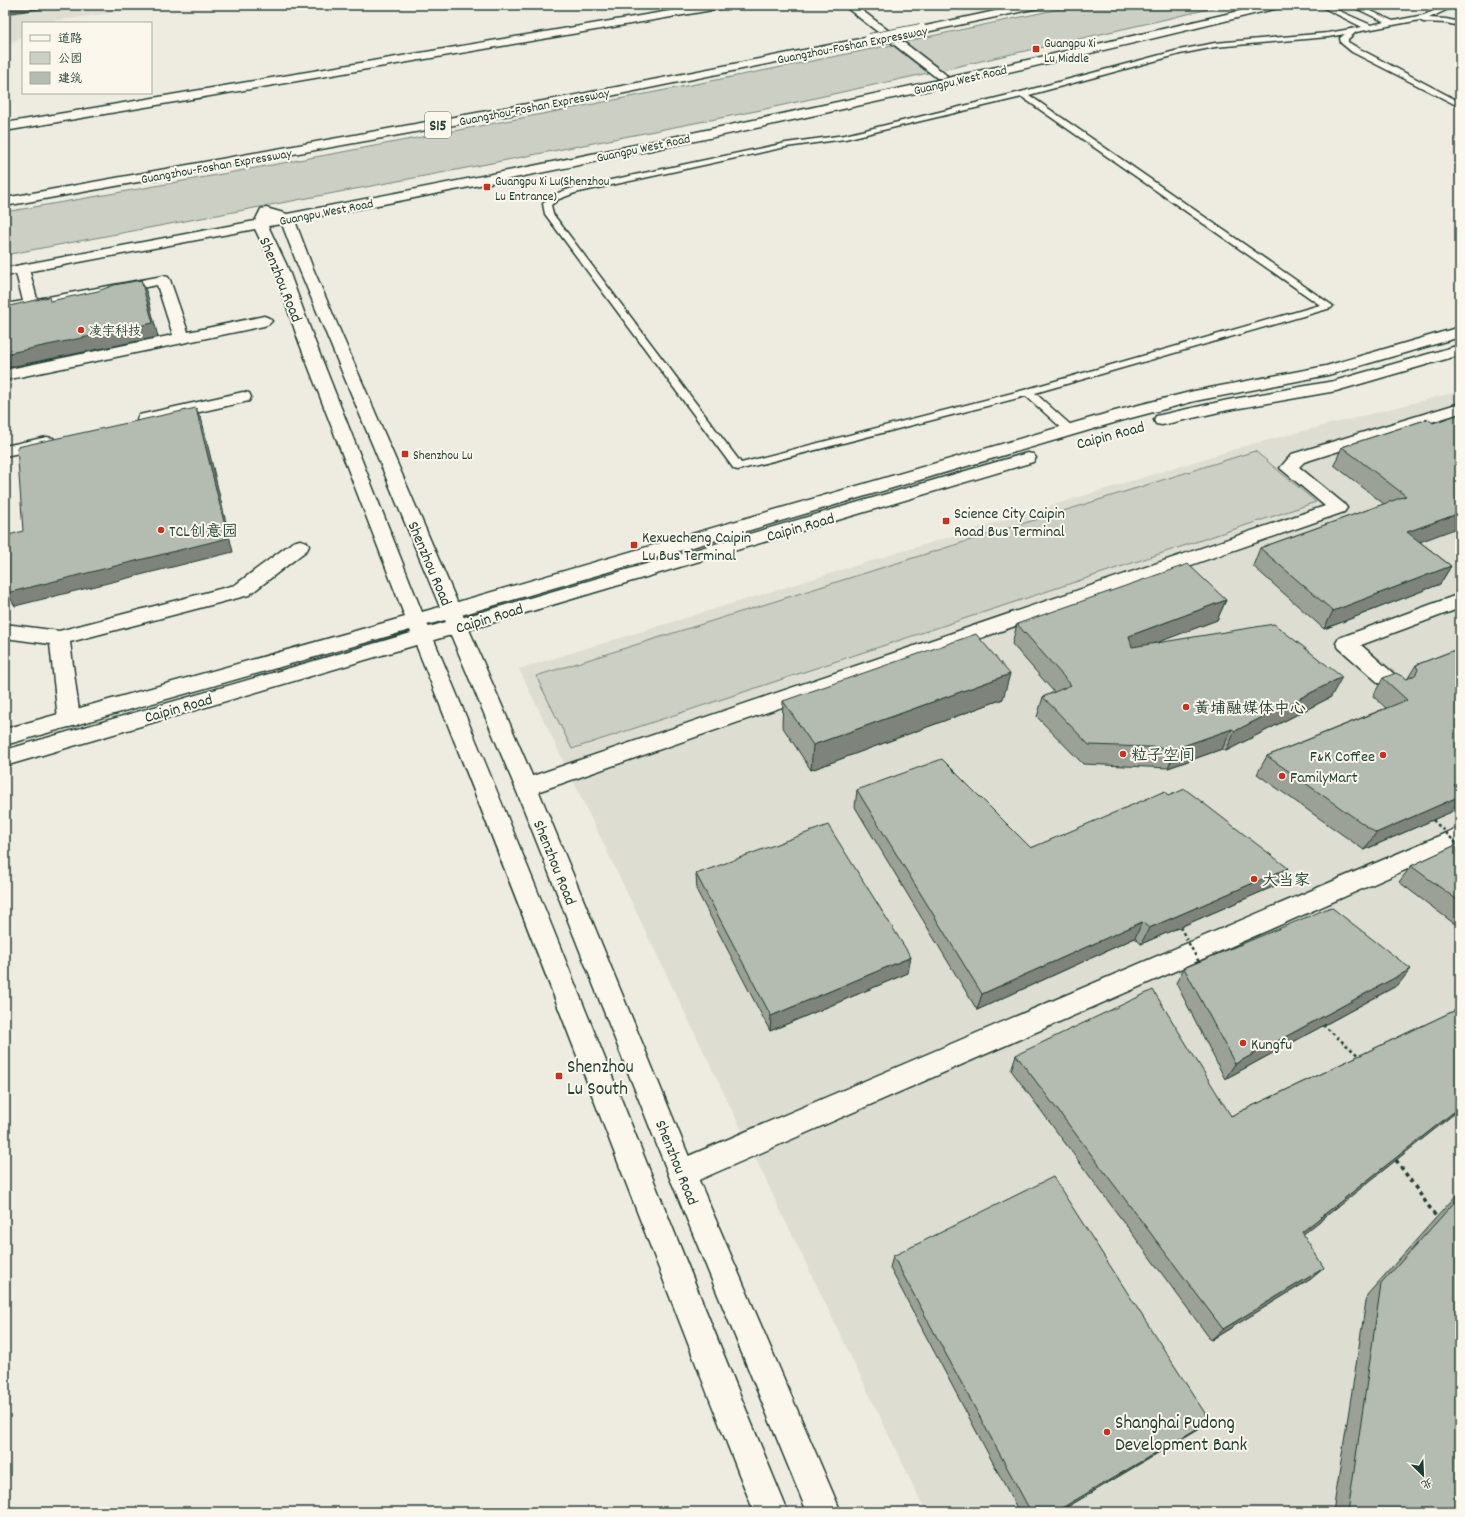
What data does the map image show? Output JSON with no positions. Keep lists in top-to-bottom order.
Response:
{
  "streets": {
    "main road": [
      "Guangzhou-Foshan Expressway",
      "Guangpu West Road",
      "S15",
      "Shenzhou Road",
      "Caipin Road"
    ]
  },
  "crossings": [
    ["Guangpu West Road", "Shenzhou Road"],
    ["Shenzhou Road", "Caipin Road"]
  ],
  "places": {
    "transit": [
      "Guangpu Xi Lu Middle",
      "Guangpu Xi Lu(Shenzhou Lu Entrance)",
      "Shenzhou Lu",
      "Science City Caipin Road Bus Terminal",
      "Kexuecheng Caipin Lu Bus Terminal",
      "Shenzhou Lu South"
    ],
    "other": [
      "凌宇科技",
      "TCL创意园",
      "黄埔融媒体中心",
      "粒子空间",
      "F&K Coffee",
      "FamilyMart",
      "大当家",
      "Kungfu",
      "Shanghai Pudong Development Bank"
    ]
  },
  "legend": ["道路", "公园", "建筑"],
  "north": "bottom right"
}
